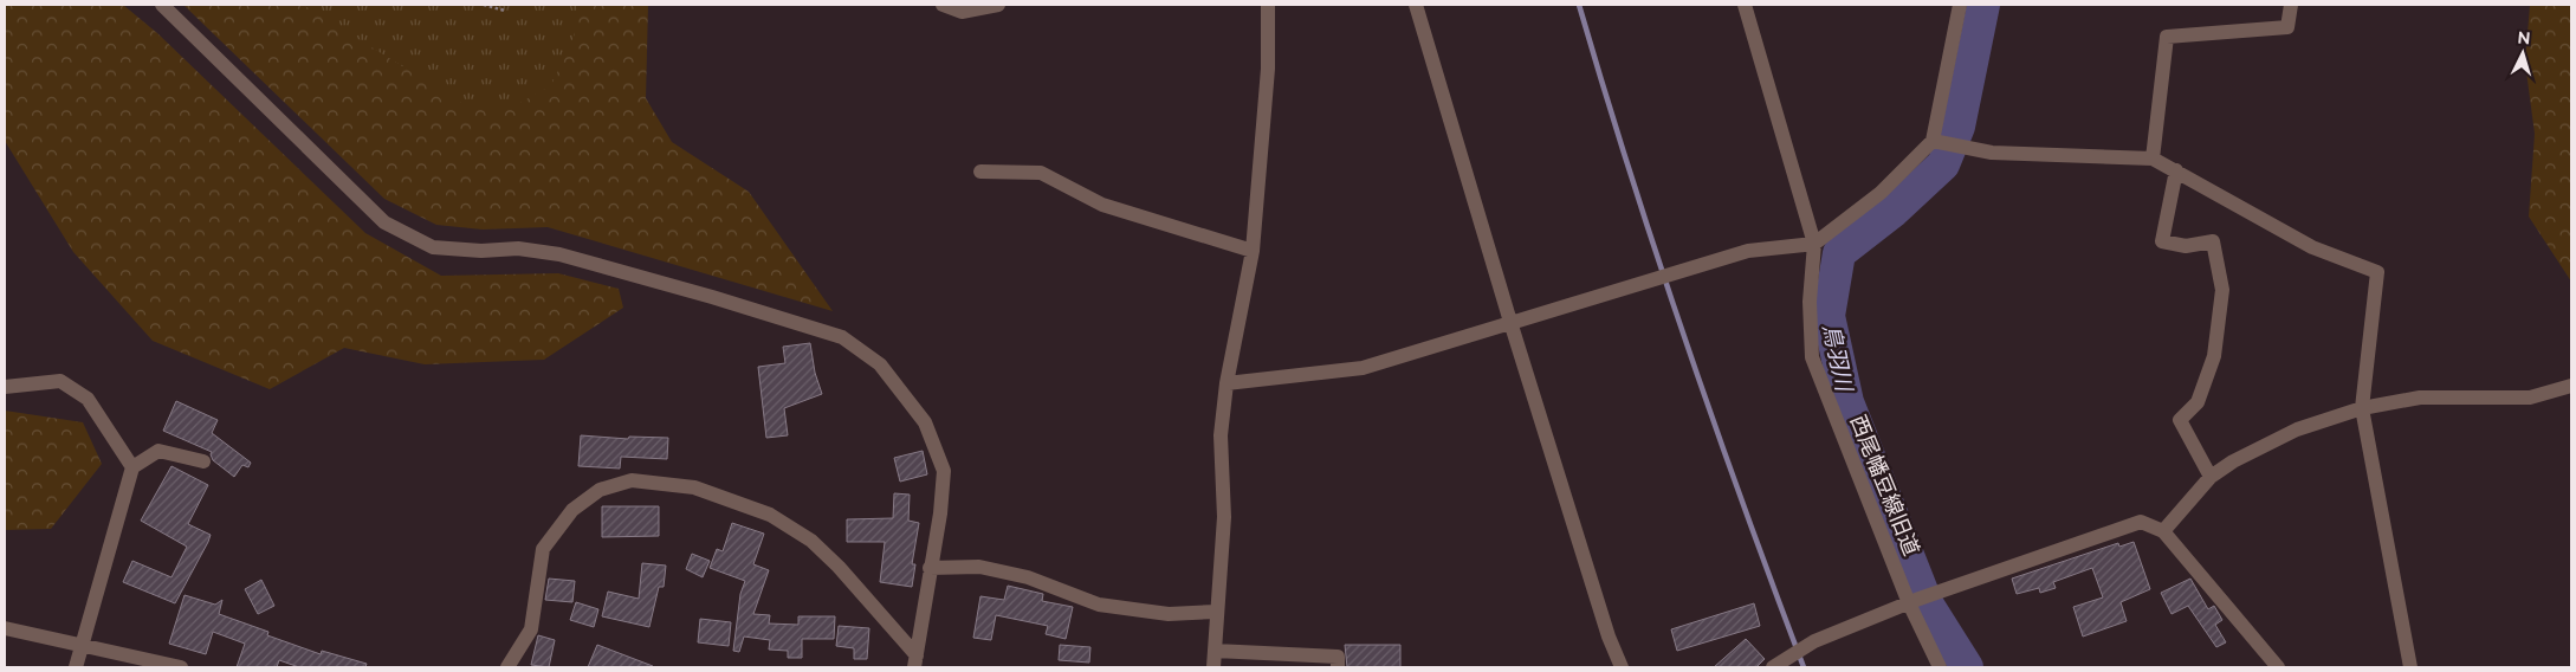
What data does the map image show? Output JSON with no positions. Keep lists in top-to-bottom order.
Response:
{
  "streets": {
    "street": ["西尾幡豆線旧道"]
  },
  "water": ["鳥羽川"],
  "north": "top"
}
